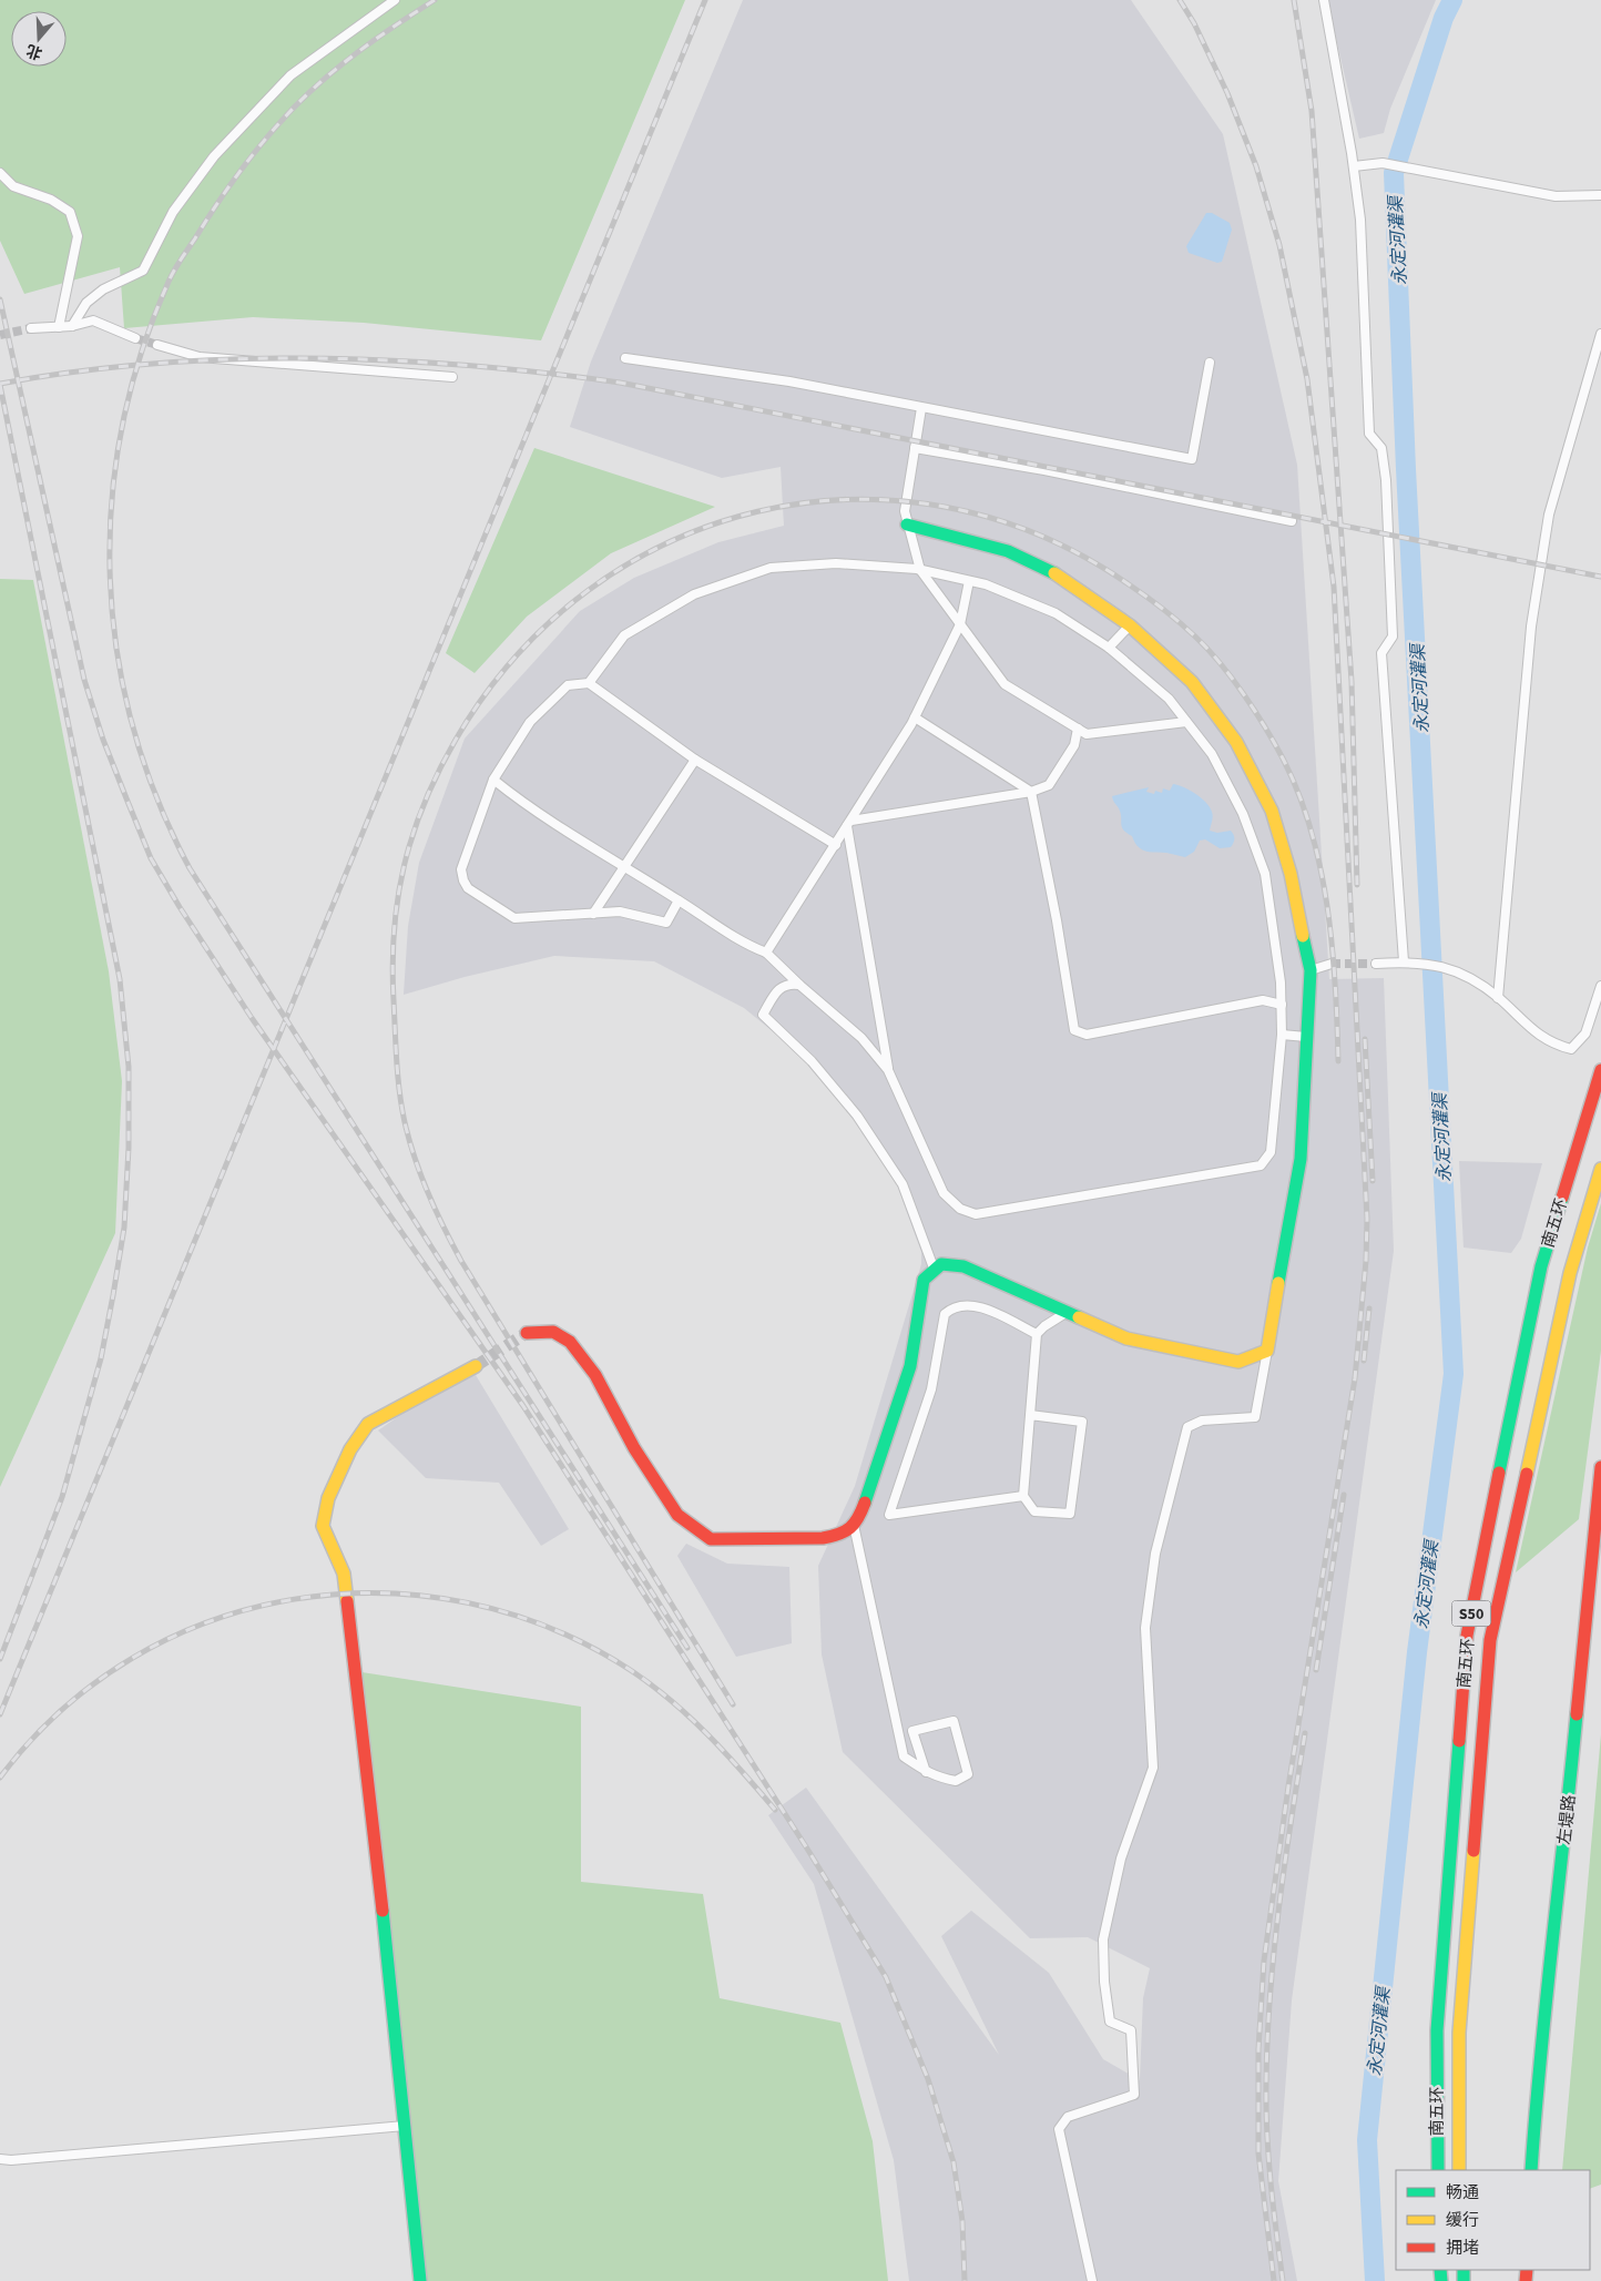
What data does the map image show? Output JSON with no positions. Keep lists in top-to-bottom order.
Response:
{
  "streets": {
    "main road": ["南五环", "S50", "左堤路"]
  },
  "water": ["永定河灌渠"],
  "legend": ["畅通", "缓行", "拥堵"],
  "north": "bottom"
}
